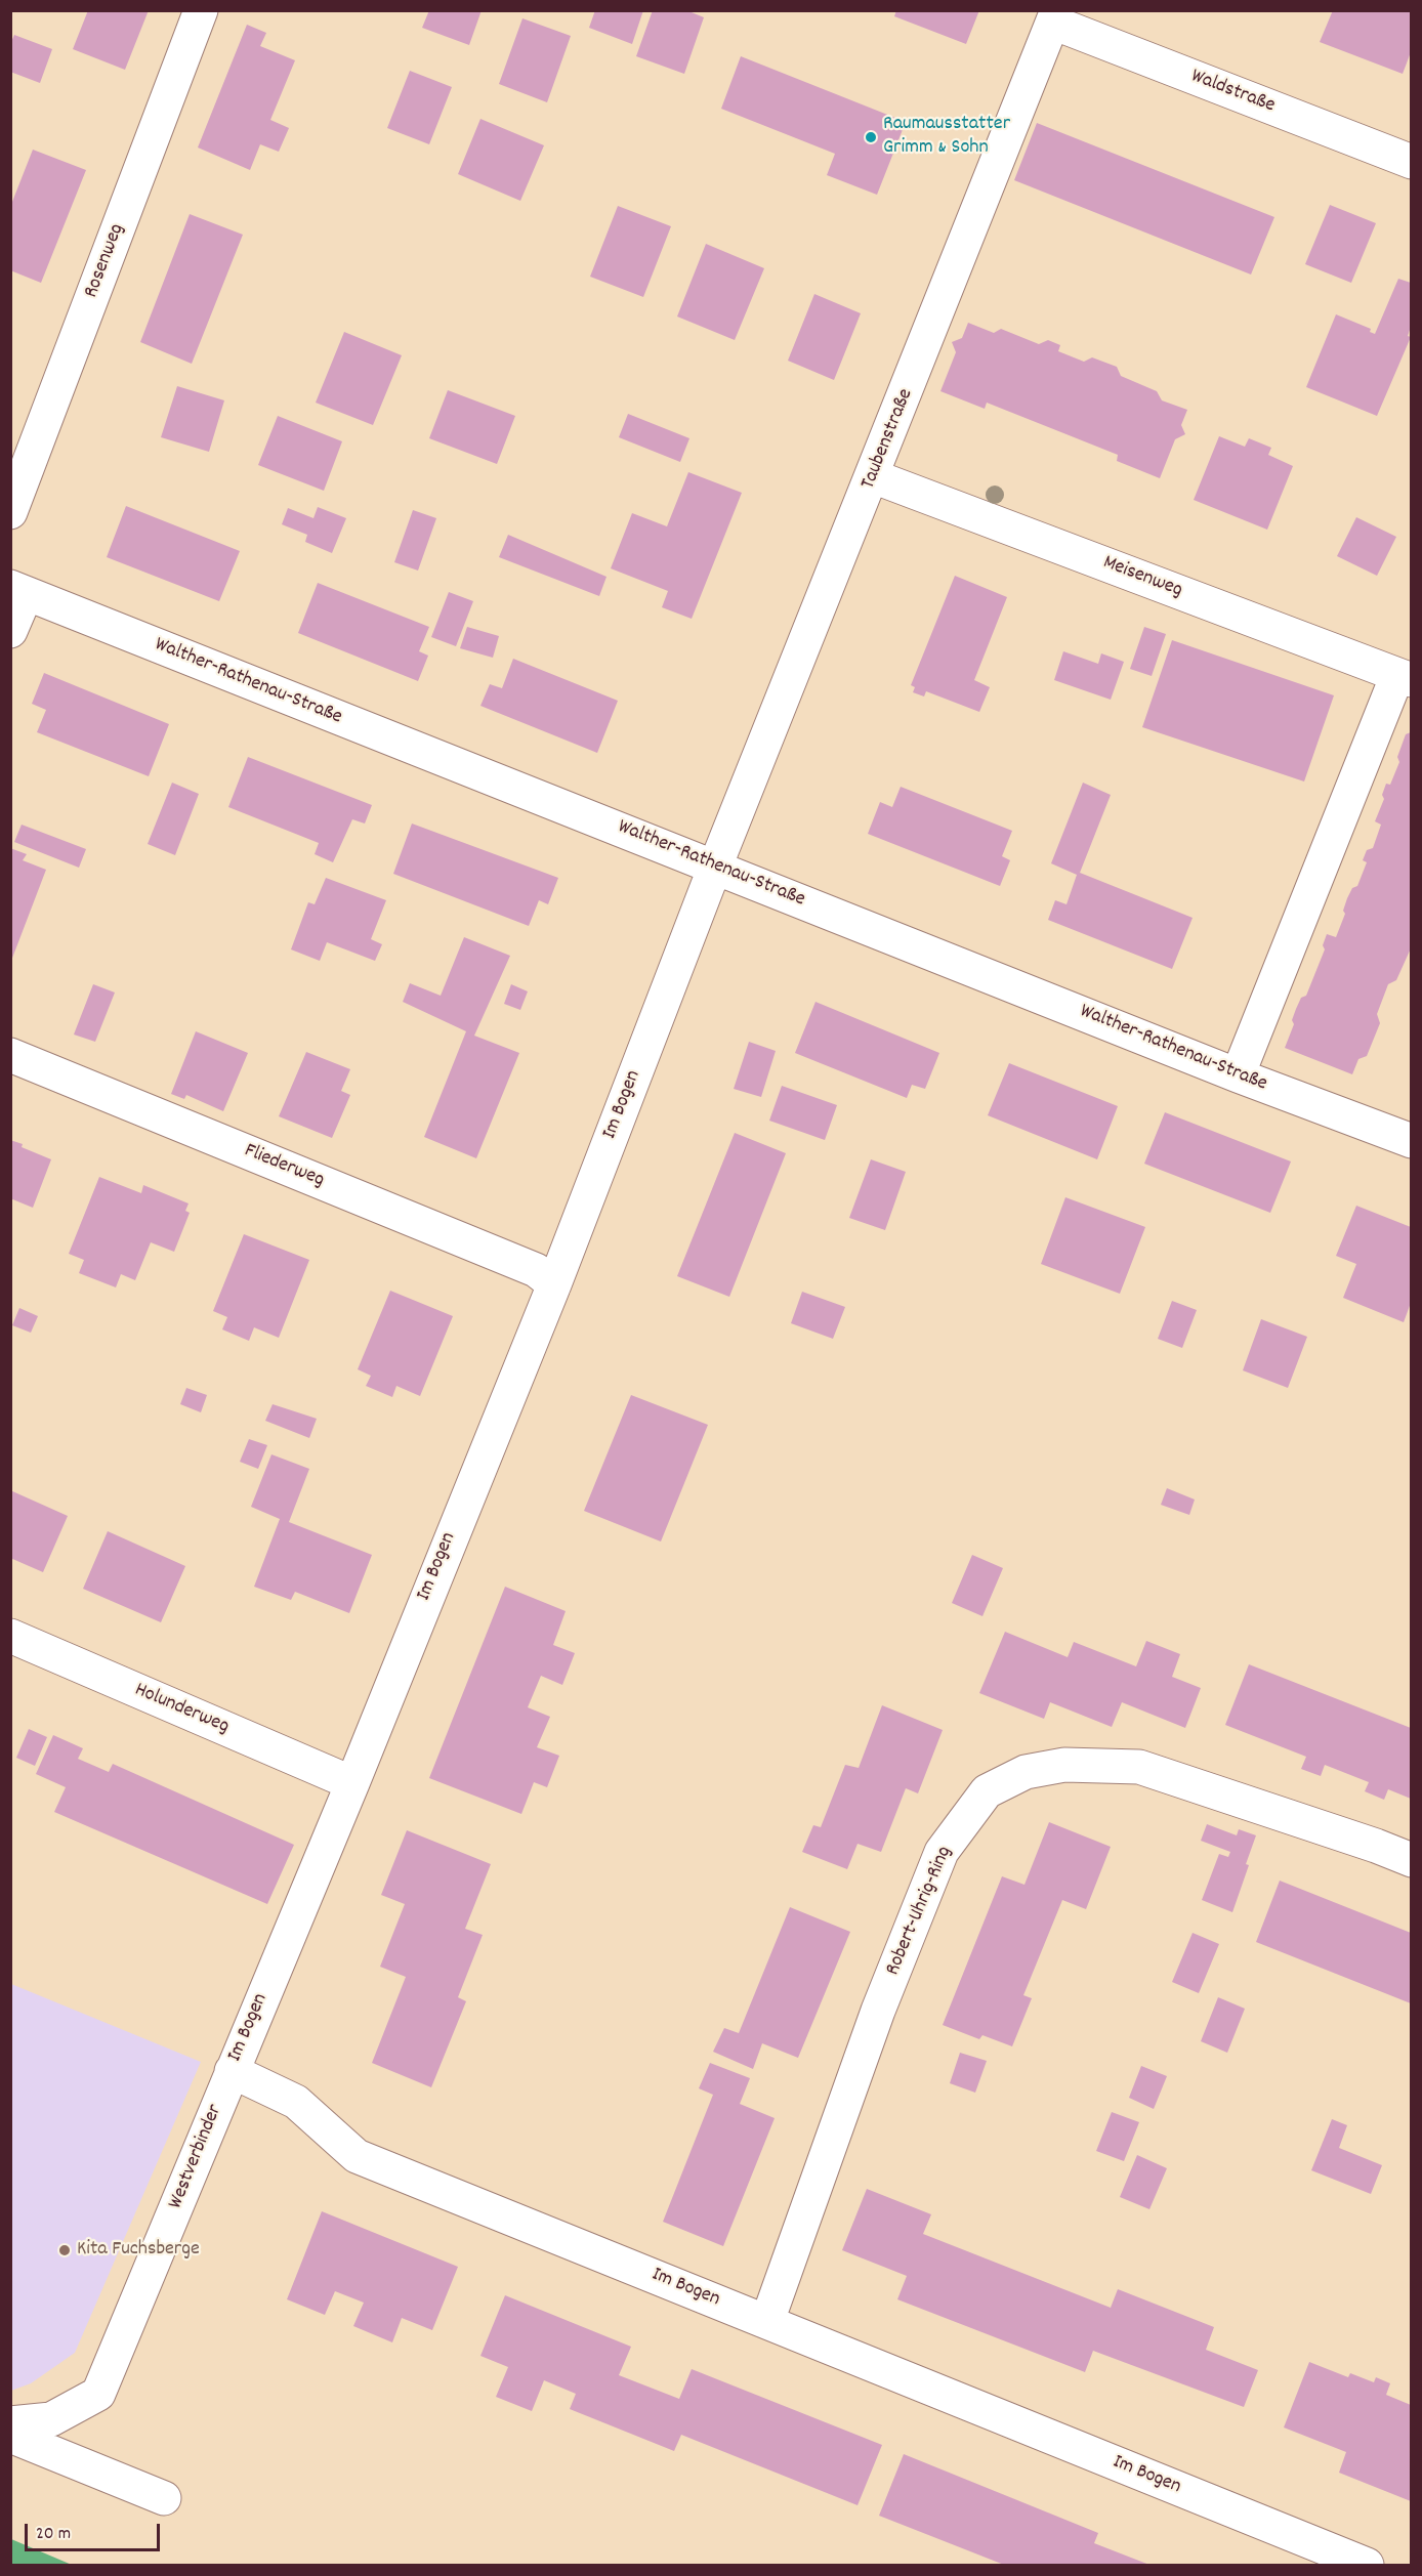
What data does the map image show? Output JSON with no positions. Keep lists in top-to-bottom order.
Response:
{
  "streets": {
    "street": [
      "Waldstraße",
      "Rosenweg",
      "Taubenstraße",
      "Meisenweg",
      "Walther-Rathenau-Straße",
      "Im Bogen",
      "Fliederweg",
      "Holunderweg",
      "Robert-Uhrig-Ring",
      "Westverbinder"
    ]
  },
  "crossings": [
    ["Waldstraße", "Taubenstraße"],
    ["Taubenstraße", "Meisenweg"],
    ["Taubenstraße", "Walther-Rathenau-Straße"],
    ["Taubenstraße", "Im Bogen"],
    ["Walther-Rathenau-Straße", "Im Bogen"],
    ["Im Bogen", "Fliederweg"],
    ["Im Bogen", "Holunderweg"],
    ["Im Bogen", "Robert-Uhrig-Ring"],
    ["Im Bogen", "Westverbinder"]
  ],
  "places": ["Raumausstatter Grimm & Sohn", "Kita Fuchsberge"],
  "scale_bar": "20 m"
}
